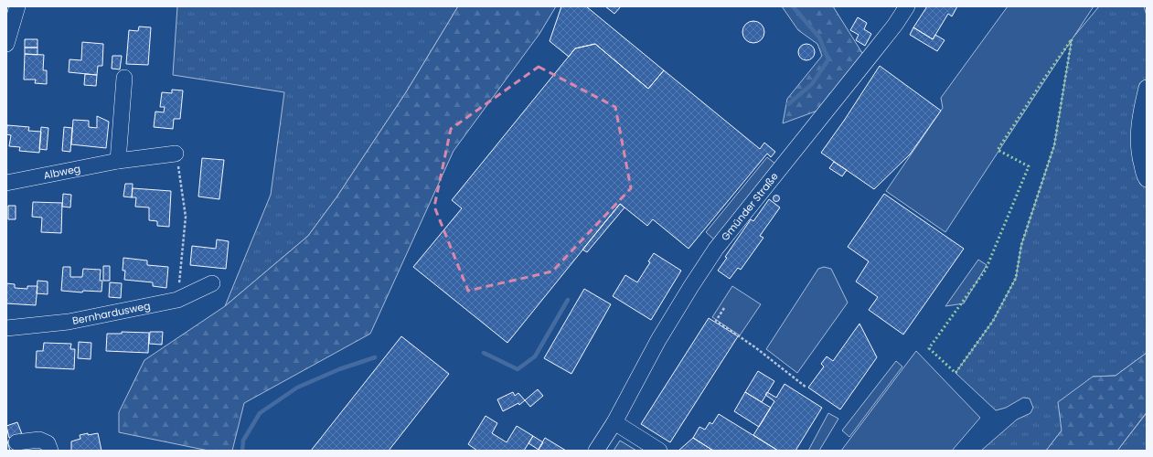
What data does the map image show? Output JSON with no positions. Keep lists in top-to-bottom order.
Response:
{
  "streets": {
    "street": ["Albweg", "Gmünder Straße", "Bernhardusweg"]
  }
}
